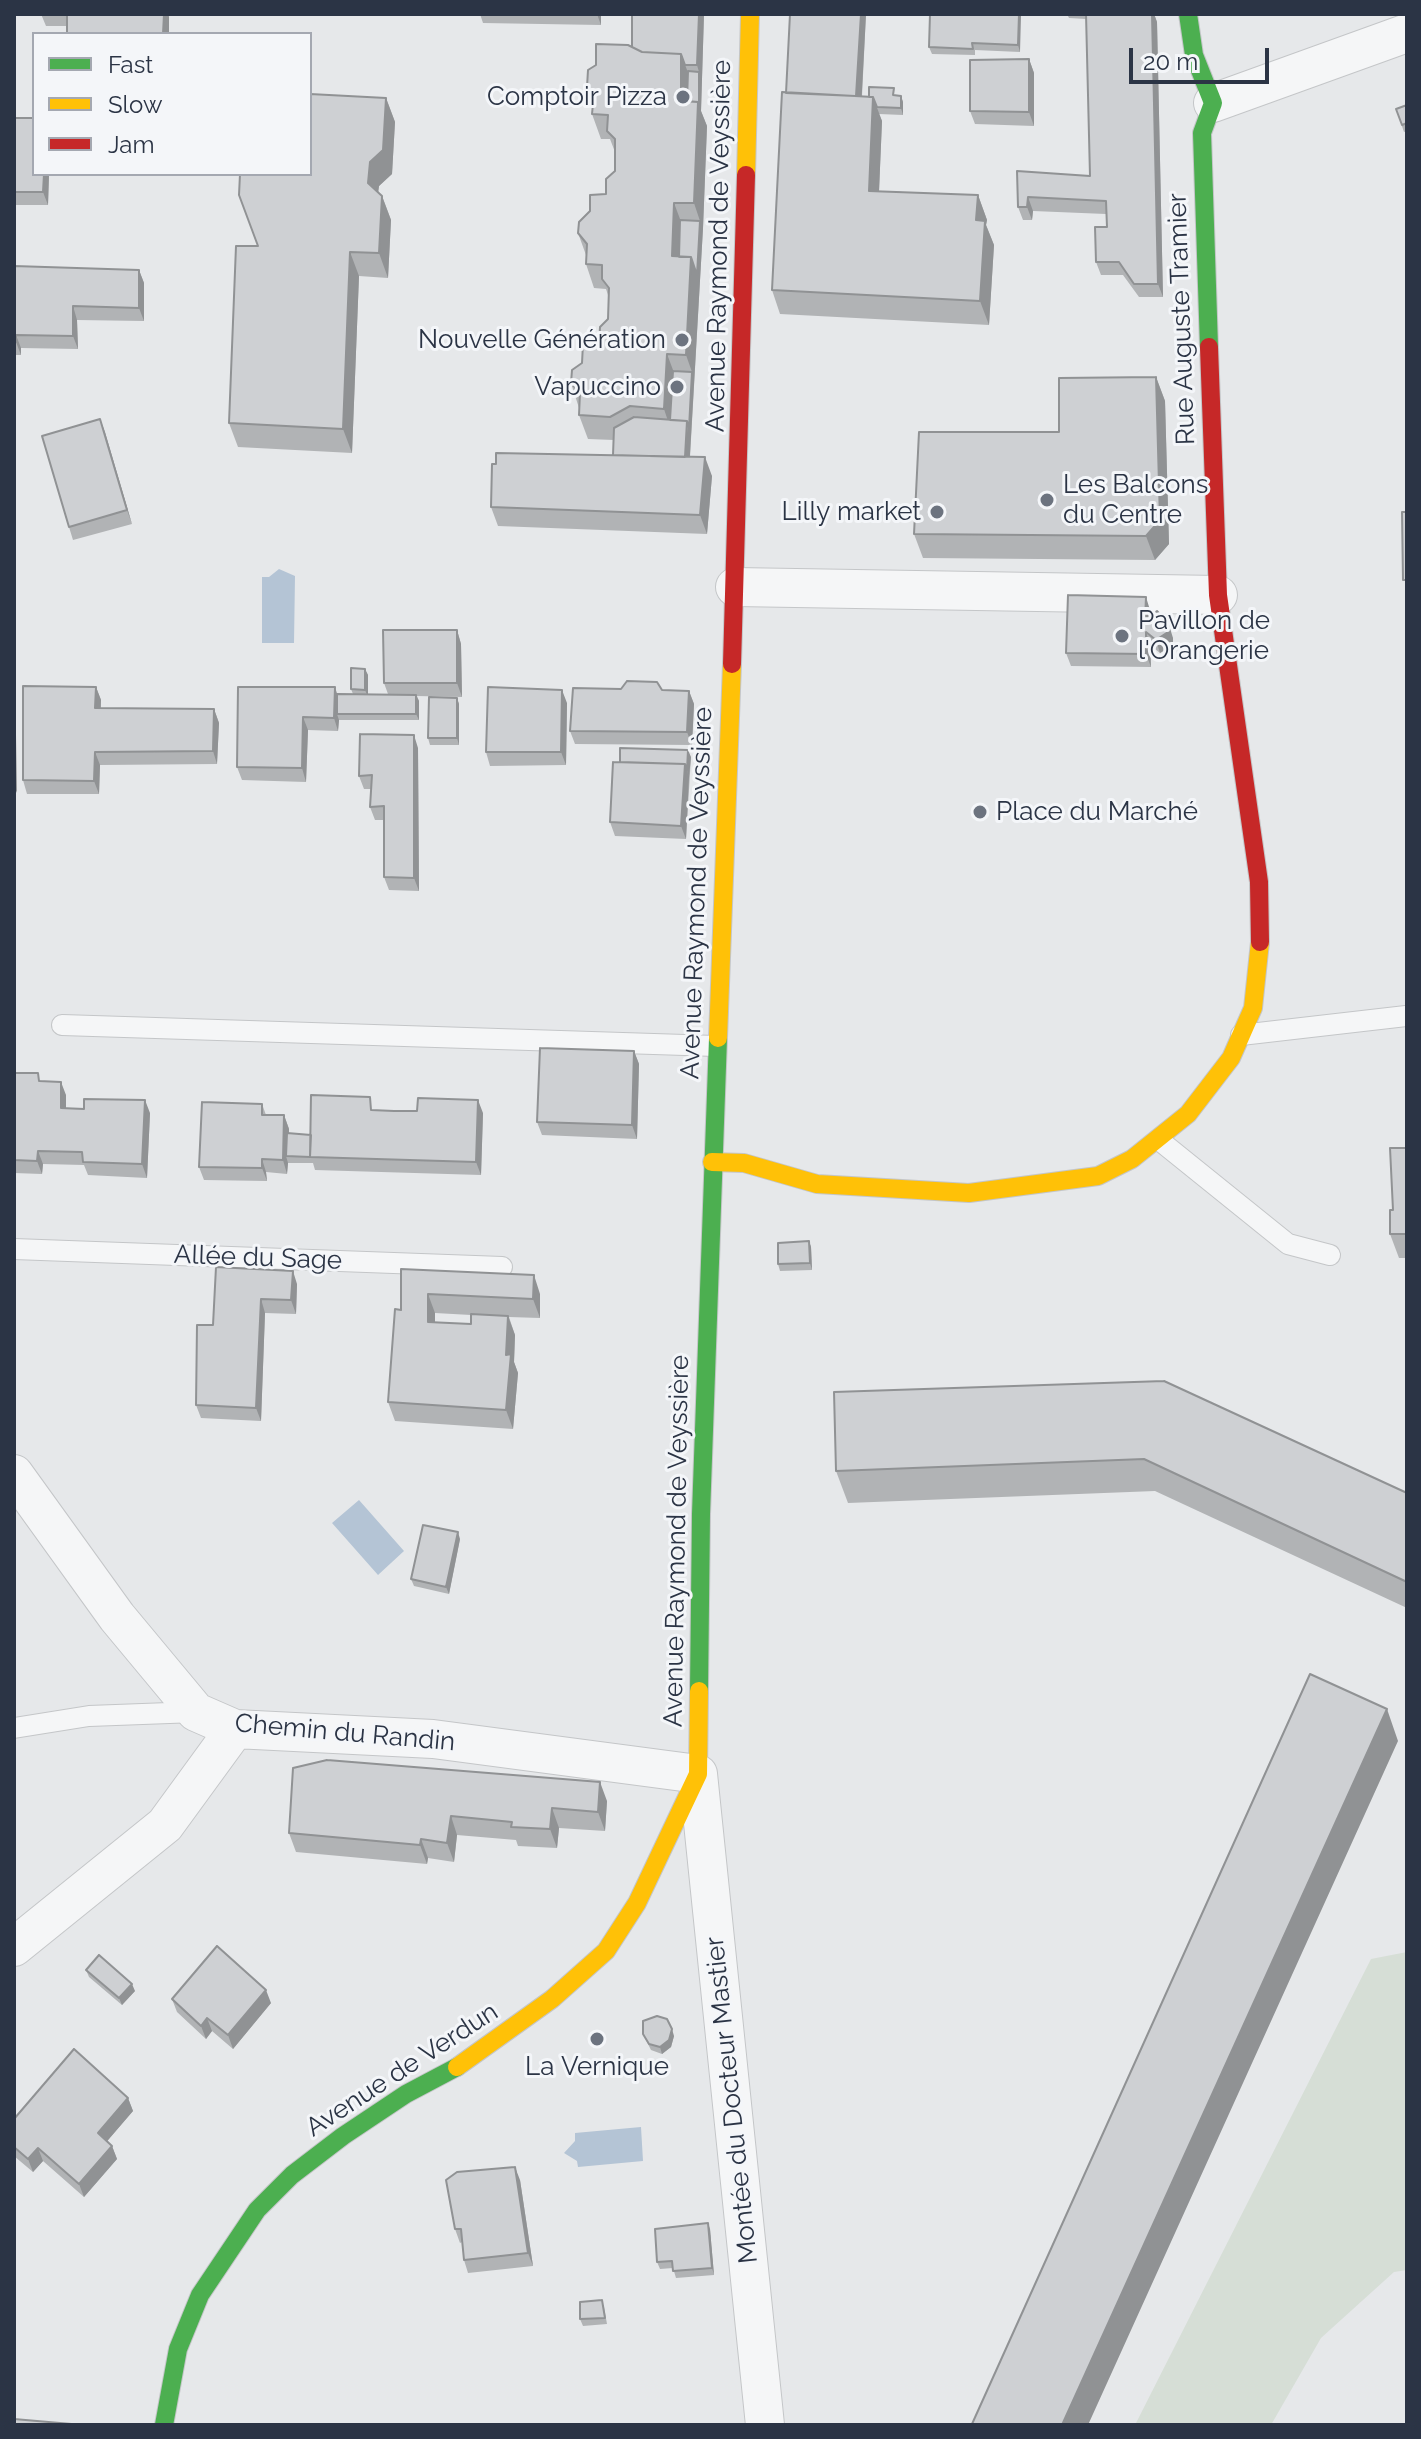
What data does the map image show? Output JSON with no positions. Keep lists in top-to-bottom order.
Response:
{
  "streets": {
    "main road": ["Avenue Raymond de Veyssière", "Rue Auguste Tramier", "Avenue de Verdun"],
    "street": ["Chemin du Randin", "Montée du Docteur Mastier"],
    "lane": ["Allée du Sage"]
  },
  "crossings": [
    ["Avenue Raymond de Veyssière", "Rue Auguste Tramier"],
    ["Avenue Raymond de Veyssière", "Chemin du Randin"],
    ["Avenue Raymond de Veyssière", "Avenue de Verdun"],
    ["Avenue Raymond de Veyssière", "Montée du Docteur Mastier"],
    ["Chemin du Randin", "Avenue de Verdun"],
    ["Chemin du Randin", "Montée du Docteur Mastier"],
    ["Avenue de Verdun", "Montée du Docteur Mastier"]
  ],
  "places": [
    "Comptoir Pizza",
    "Nouvelle Génération",
    "Vapuccino",
    "Les Balcons du Centre",
    "Lilly market",
    "Pavillon de l'Orangerie",
    "Place du Marché",
    "La Vernique"
  ],
  "legend": ["Fast", "Slow", "Jam"],
  "scale_bar": "20 m"
}
